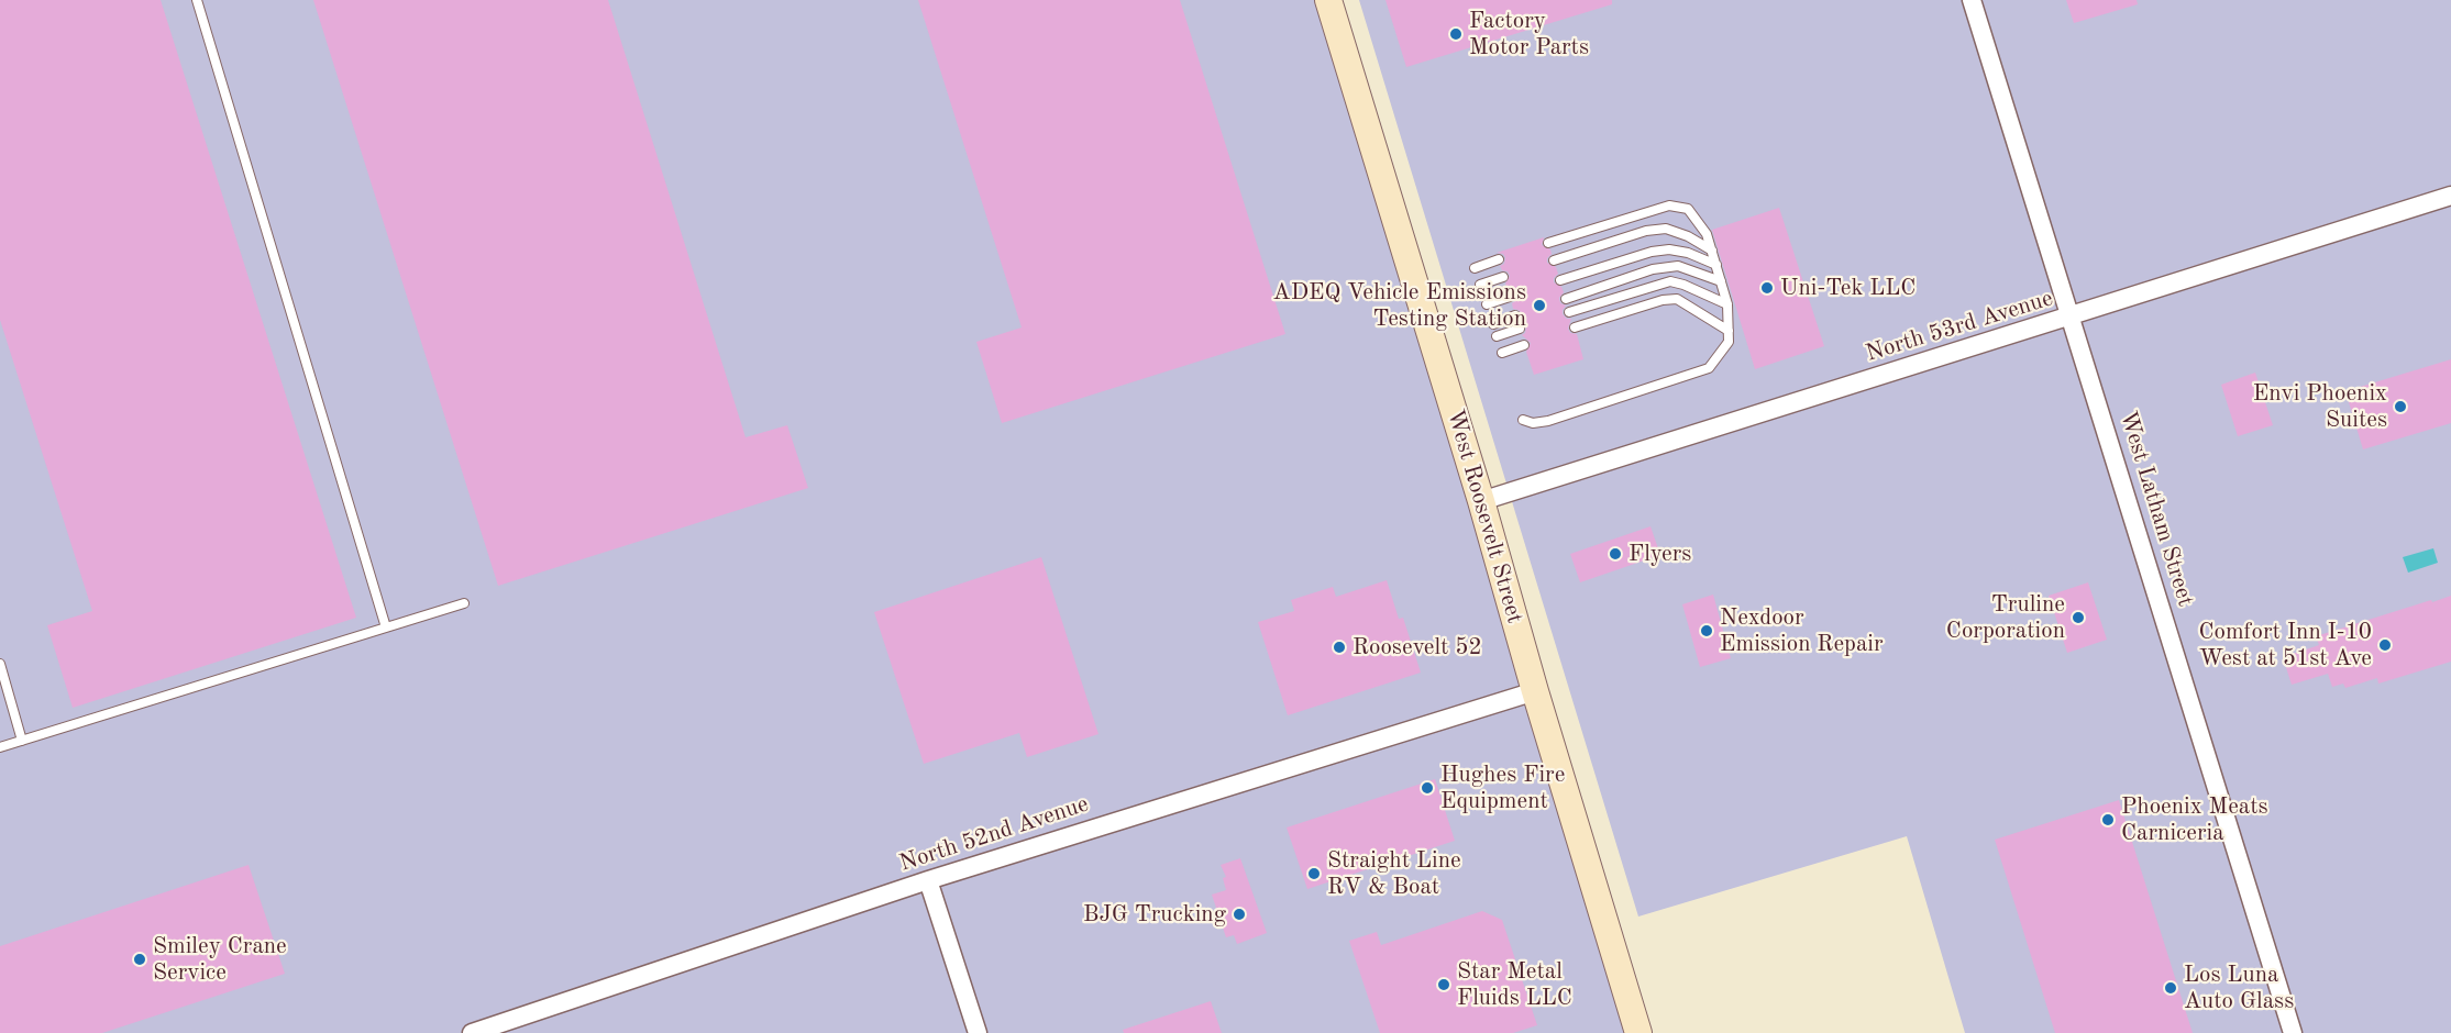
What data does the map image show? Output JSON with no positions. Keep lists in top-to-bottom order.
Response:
{
  "streets": {
    "street": [
      "North 53rd Avenue",
      "West Latham Street",
      "West Roosevelt Street",
      "North 52nd Avenue"
    ]
  },
  "crossings": [
    ["North 53rd Avenue", "West Latham Street"],
    ["North 53rd Avenue", "West Roosevelt Street"],
    ["West Roosevelt Street", "North 52nd Avenue"]
  ],
  "places": [
    "Factory Motor Parts",
    "Uni-Tek LLC",
    "ADEQ Vehicle Emissions Testing Station",
    "Envi Phoenix Suites",
    "Flyers",
    "Truline Corporation",
    "Nexdoor Emission Repair",
    "Comfort Inn I-10 West at 51st Ave",
    "Roosevelt 52",
    "Hughes Fire Equipment",
    "Phoenix Meats Carniceria",
    "Straight Line RV & Boat",
    "BJG Trucking",
    "Smiley Crane Service",
    "Star Metal Fluids LLC",
    "Los Luna Auto Glass"
  ]
}
